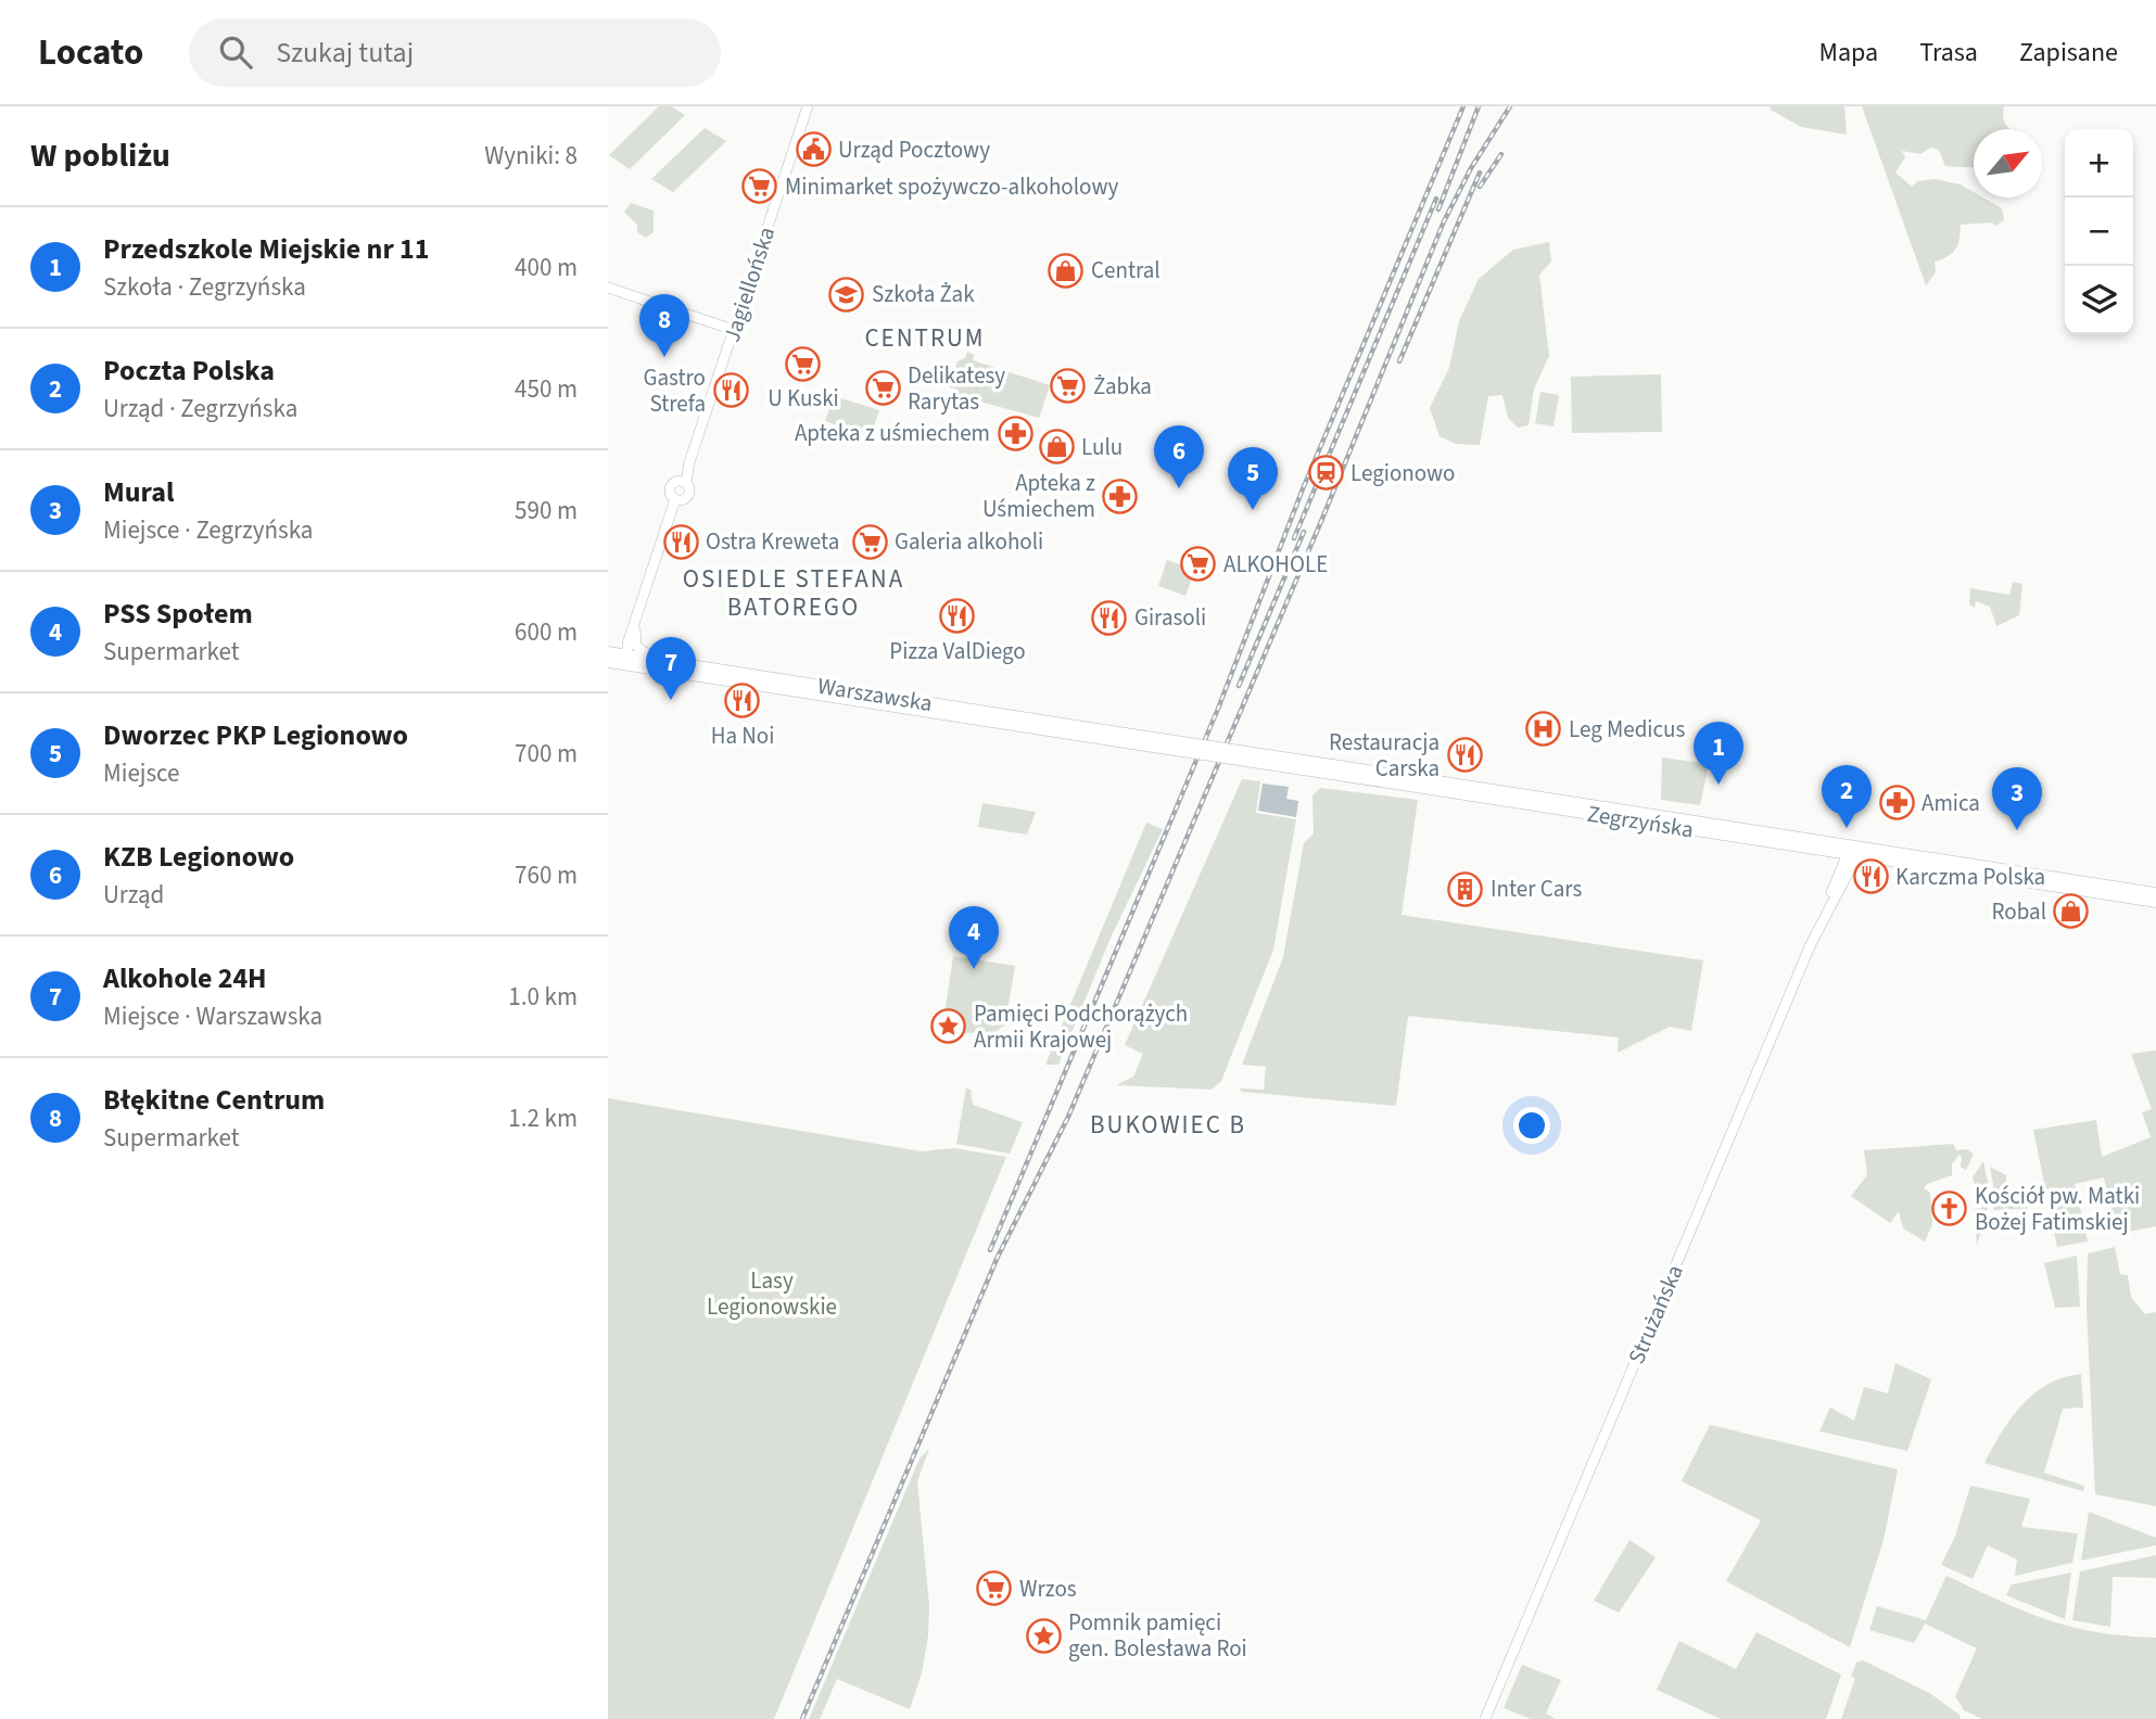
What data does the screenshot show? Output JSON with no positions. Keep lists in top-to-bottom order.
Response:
{
  "streets": {
    "main road": [
      "Jagiellońska",
      "Warszawska",
      "Zegrzyńska",
      "Strużańska"
    ]
  },
  "crossings": [
    ["Warszawska", "Zegrzyńska"],
    ["Zegrzyńska", "Strużańska"]
  ],
  "districts": ["CENTRUM", "OSIEDLE STEFANA BATOREGO", "BUKOWIEC B"],
  "parks": ["Lasy Legionowskie"],
  "places": {
    "public building": ["Urząd Pocztowy"],
    "supermarket": [
      "Minimarket spożywczo-alkoholowy",
      "U Kuski",
      "Żabka",
      "Delikatesy Rarytas",
      "Galeria alkoholi",
      "ALKOHOLE",
      "Wrzos"
    ],
    "shop": ["Central", "Lulu", "Robal"],
    "school or university": ["Szkoła Żak"],
    "restaurant": [
      "Gastro Strefa",
      "Ostra Kreweta",
      "Pizza ValDiego",
      "Girasoli",
      "Ha Noi",
      "Restauracja Carska",
      "Karczma Polska"
    ],
    "pharmacy": ["Apteka z uśmiechem", "Apteka z Uśmiechem", "Amica"],
    "station": ["Legionowo"],
    "hospital": ["Leg Medicus"],
    "building": ["Inter Cars"],
    "place": ["Pamięci Podchorążych Armii Krajowej", "Pomnik pamięci gen. Bolesława Roi"],
    "church": ["Kościół pw. Matki Bożej Fatimskiej"]
  },
  "north": "top right",
  "page": {
    "header": "Locato",
    "search": "Szukaj tutaj",
    "nav": ["Mapa", "Trasa", "Zapisane"],
    "heading": ["W pobliżu", "Wyniki: 8"],
    "map_buttons": ["+", "−"],
    "list": [
      {
        "mark": "1",
        "name": "Przedszkole Miejskie nr 11",
        "note": "Szkoła · Zegrzyńska",
        "value": "400 m"
      },
      {
        "mark": "2",
        "name": "Poczta Polska",
        "note": "Urząd · Zegrzyńska",
        "value": "450 m"
      },
      {
        "mark": "3",
        "name": "Mural",
        "note": "Miejsce · Zegrzyńska",
        "value": "590 m"
      },
      {
        "mark": "4",
        "name": "PSS Społem",
        "note": "Supermarket",
        "value": "600 m"
      },
      {
        "mark": "5",
        "name": "Dworzec PKP Legionowo",
        "note": "Miejsce",
        "value": "700 m"
      },
      {
        "mark": "6",
        "name": "KZB Legionowo",
        "note": "Urząd",
        "value": "760 m"
      },
      {
        "mark": "7",
        "name": "Alkohole 24H",
        "note": "Miejsce · Warszawska",
        "value": "1.0 km"
      },
      {
        "mark": "8",
        "name": "Błękitne Centrum",
        "note": "Supermarket",
        "value": "1.2 km"
      }
    ],
    "pins": [
      "8",
      "6",
      "5",
      "7",
      "1",
      "2",
      "3",
      "4"
    ]
  }
}
